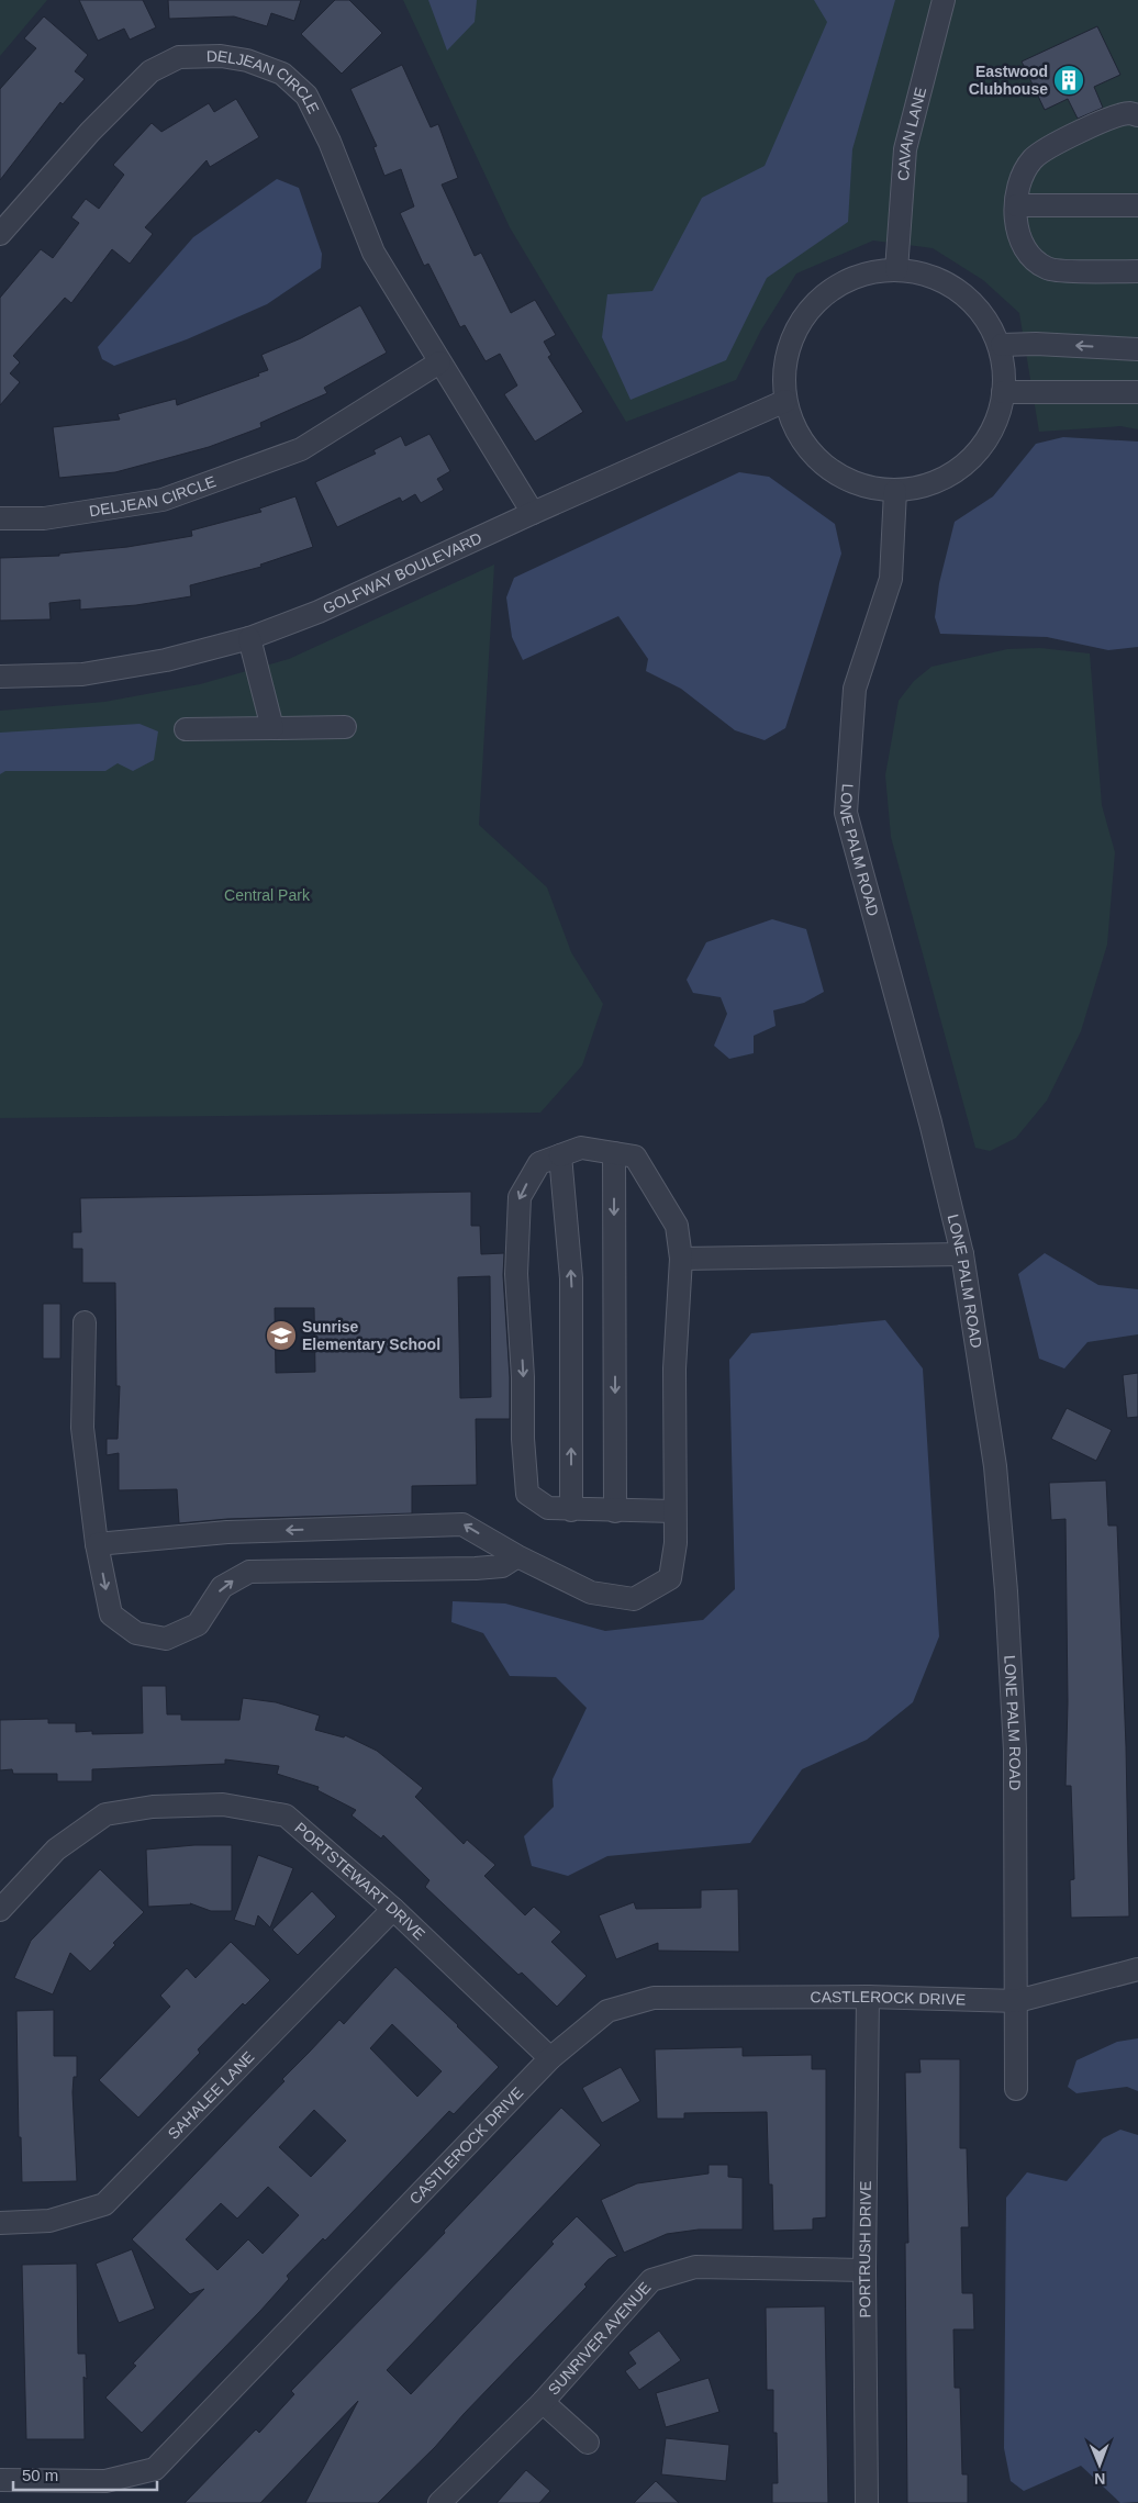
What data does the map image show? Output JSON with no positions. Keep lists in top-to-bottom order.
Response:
{
  "streets": {
    "street": [
      "DELJEAN CIRCLE",
      "CAVAN LANE",
      "GOLFWAY BOULEVARD",
      "LONE PALM ROAD",
      "PORTSTEWART DRIVE",
      "CASTLEROCK DRIVE",
      "SAHALEE LANE",
      "PORTRUSH DRIVE",
      "SUNRIVER AVENUE"
    ]
  },
  "crossings": [
    ["DELJEAN CIRCLE", "GOLFWAY BOULEVARD"],
    ["LONE PALM ROAD", "CASTLEROCK DRIVE"],
    ["PORTSTEWART DRIVE", "CASTLEROCK DRIVE"],
    ["PORTSTEWART DRIVE", "SAHALEE LANE"],
    ["CASTLEROCK DRIVE", "PORTRUSH DRIVE"],
    ["PORTRUSH DRIVE", "SUNRIVER AVENUE"]
  ],
  "parks": ["Central Park"],
  "places": {
    "building": ["Eastwood Clubhouse"],
    "school or university": ["Sunrise Elementary School"]
  },
  "scale_bar": "50 m",
  "north": "bottom"
}
